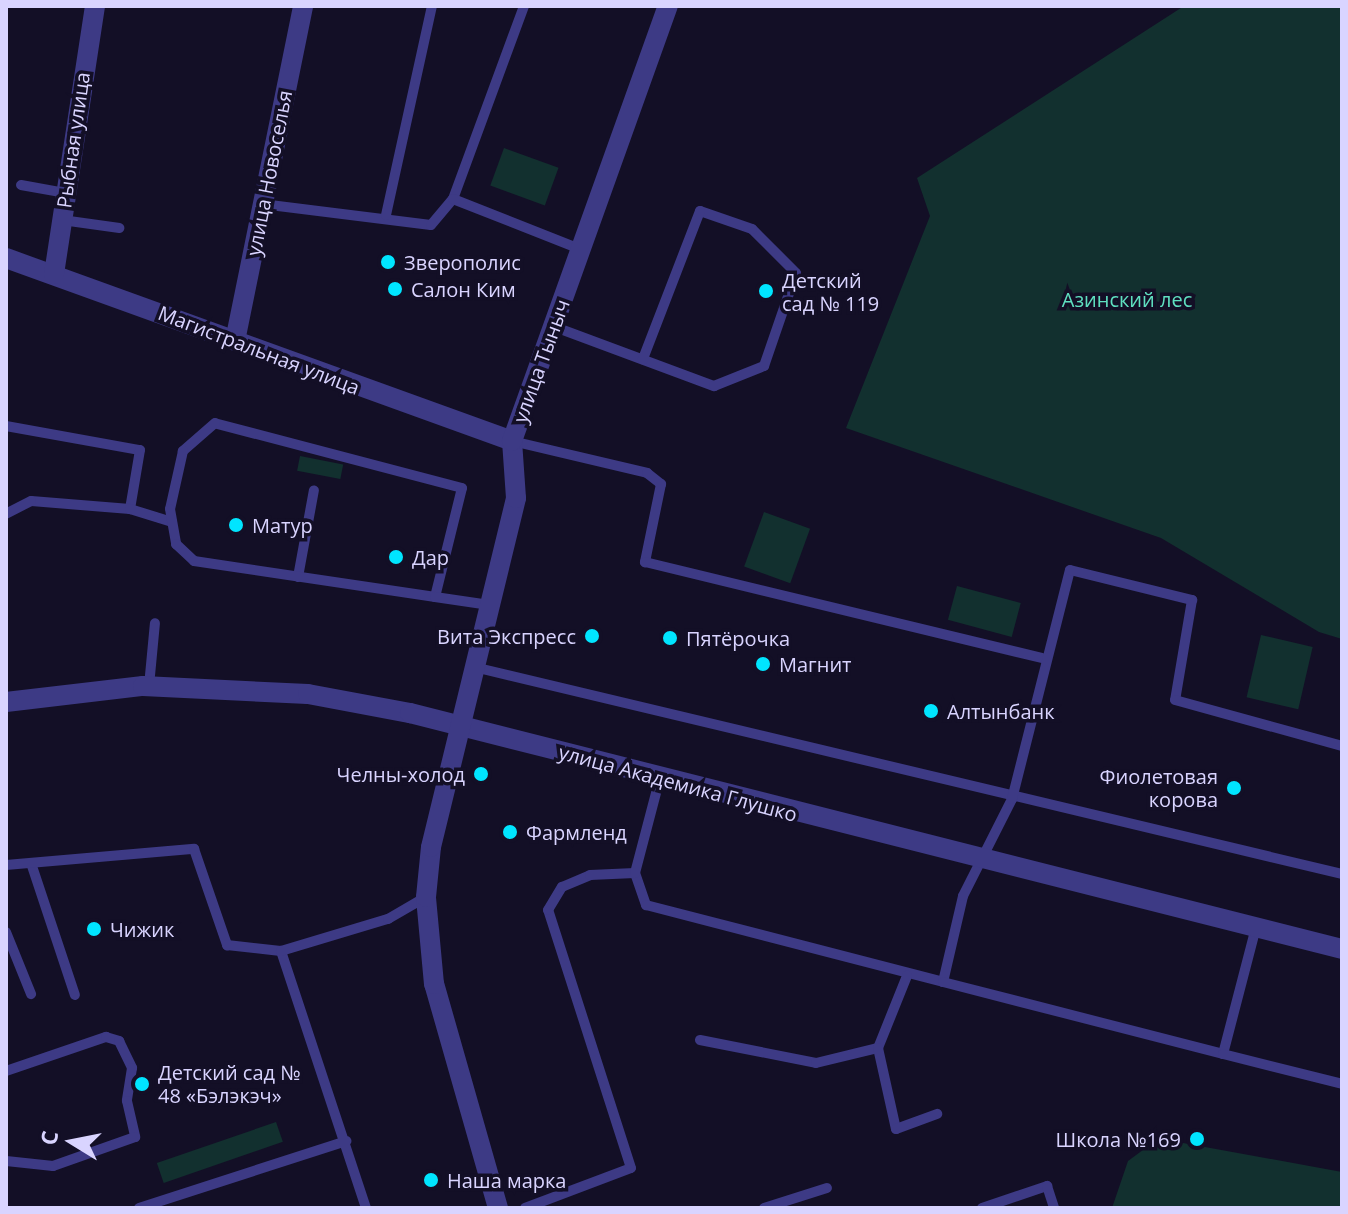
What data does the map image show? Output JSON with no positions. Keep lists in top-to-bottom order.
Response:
{
  "streets": {
    "street": [
      "Рыбная улица",
      "улица Новоселья",
      "Магистральная улица",
      "улица Тыныч",
      "улица Академика Глушко"
    ]
  },
  "crossings": [
    ["Рыбная улица", "Магистральная улица"],
    ["улица Новоселья", "Магистральная улица"],
    ["Магистральная улица", "улица Тыныч"],
    ["улица Тыныч", "улица Академика Глушко"]
  ],
  "parks": ["Азинский лес"],
  "places": [
    "Зверополис",
    "Салон Ким",
    "Детский сад № 119",
    "Матур",
    "Дар",
    "Вита Экспресс",
    "Пятёрочка",
    "Магнит",
    "Алтынбанк",
    "Челны-холод",
    "Фиолетовая корова",
    "Фармленд",
    "Чижик",
    "Детский сад № 48 «Бэлэкэч»",
    "Школа №169",
    "Наша марка"
  ],
  "north": "left"
}
